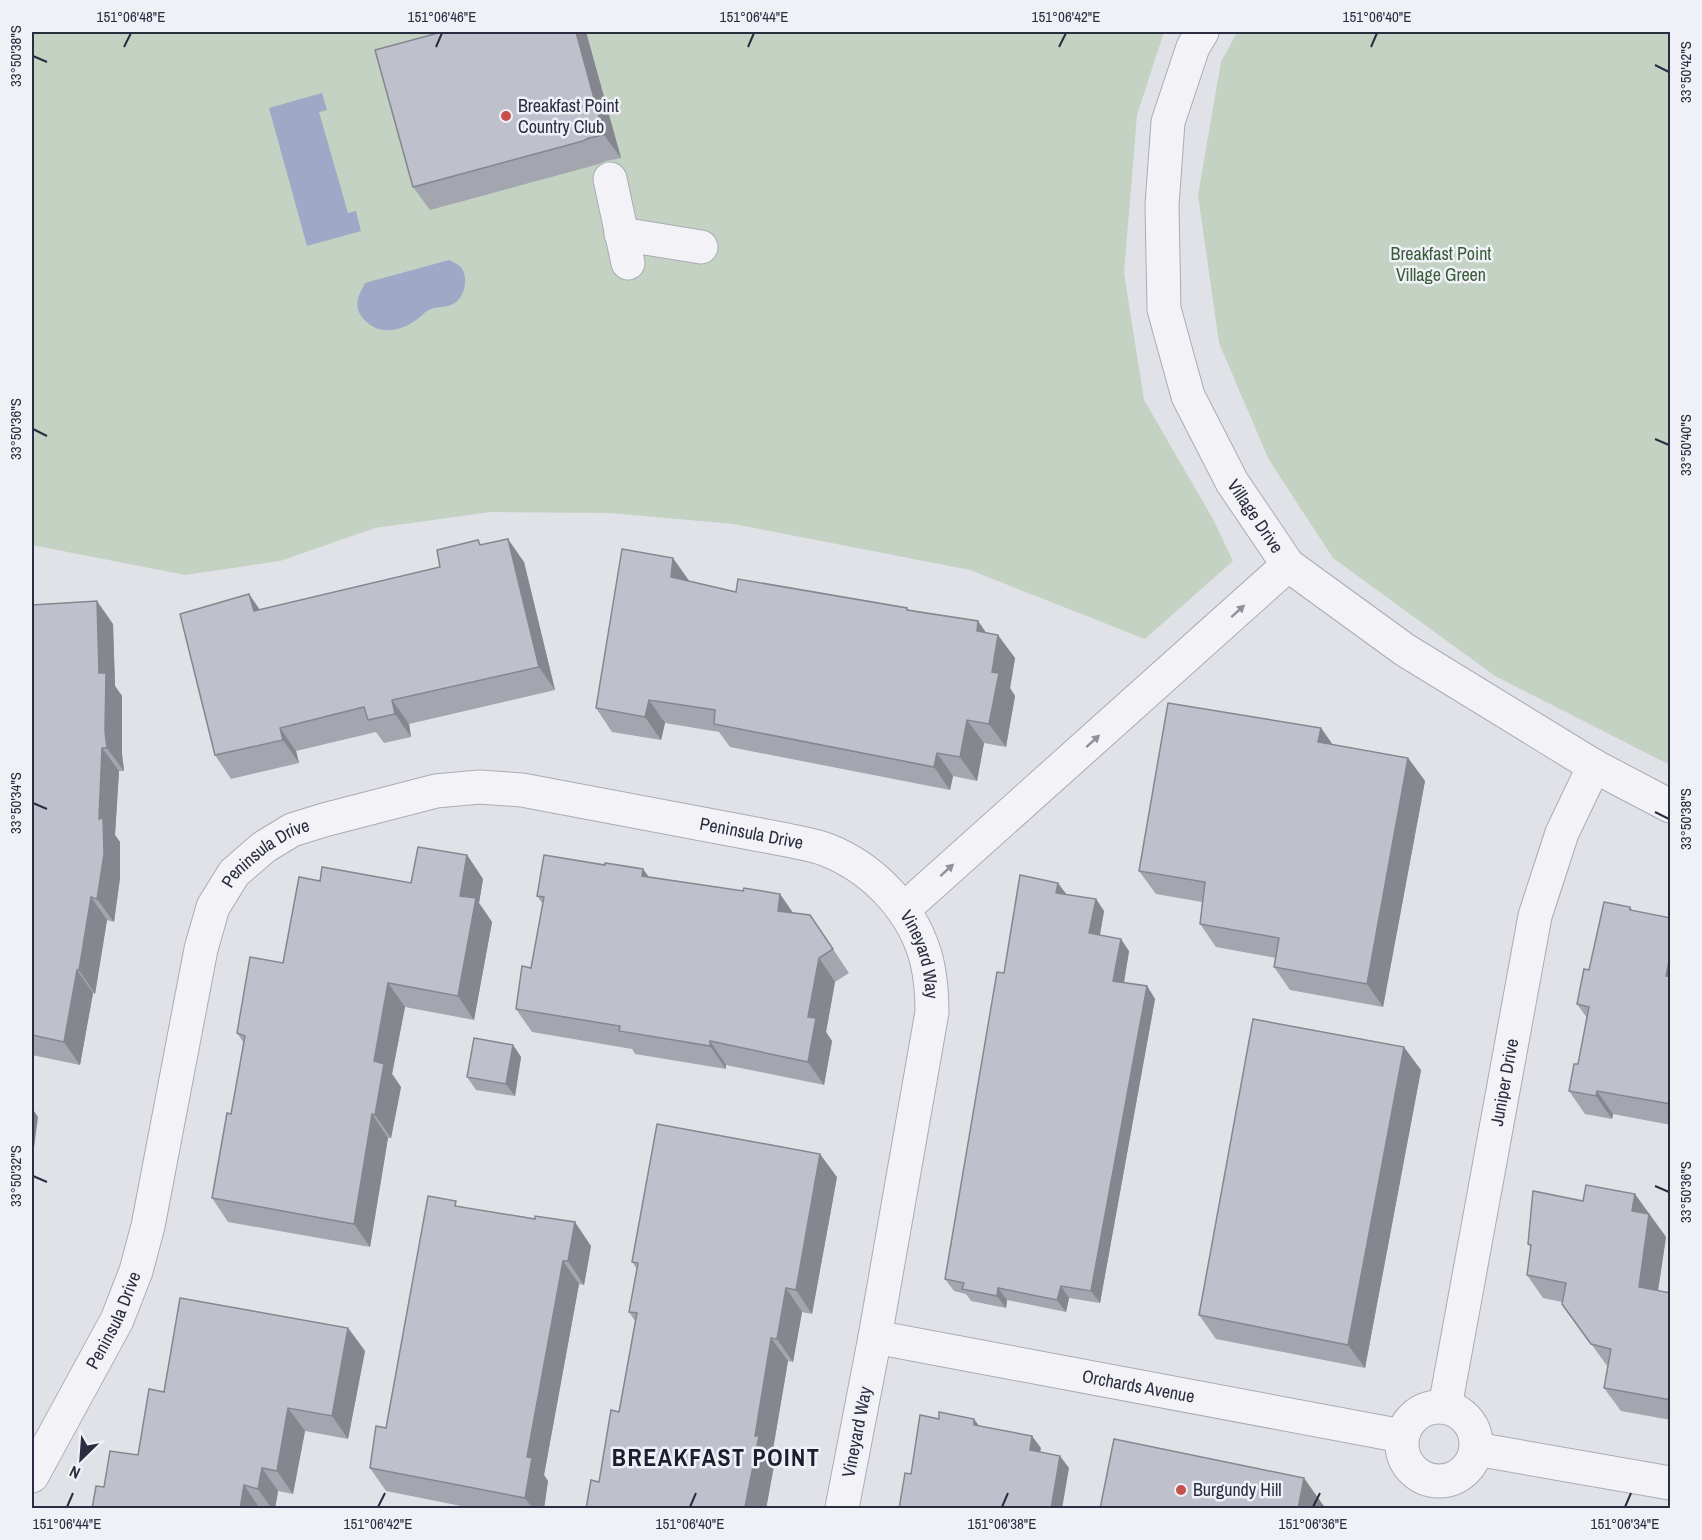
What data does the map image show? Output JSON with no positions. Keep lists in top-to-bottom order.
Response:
{
  "streets": {
    "street": [
      "Village Drive",
      "Peninsula Drive",
      "Vineyard Way",
      "Juniper Drive",
      "Orchards Avenue"
    ]
  },
  "crossings": [
    ["Village Drive", "Vineyard Way"],
    ["Village Drive", "Juniper Drive"],
    ["Peninsula Drive", "Vineyard Way"],
    ["Vineyard Way", "Orchards Avenue"],
    ["Juniper Drive", "Orchards Avenue"]
  ],
  "one_way": ["Vineyard Way"],
  "districts": ["BREAKFAST POINT"],
  "parks": ["Breakfast Point Village Green"],
  "places": ["Breakfast Point Country Club", "Burgundy Hill"],
  "north": "bottom left",
  "coordinates": [
    "151°06'48\"E",
    "151°06'46\"E",
    "151°06'44\"E",
    "151°06'42\"E",
    "151°06'40\"E",
    "33°50'38\"S",
    "33°50'42\"S",
    "33°50'36\"S",
    "33°50'40\"S",
    "33°50'34\"S",
    "33°50'32\"S",
    "151°06'38\"E",
    "151°06'36\"E",
    "151°06'34\"E"
  ]
}
